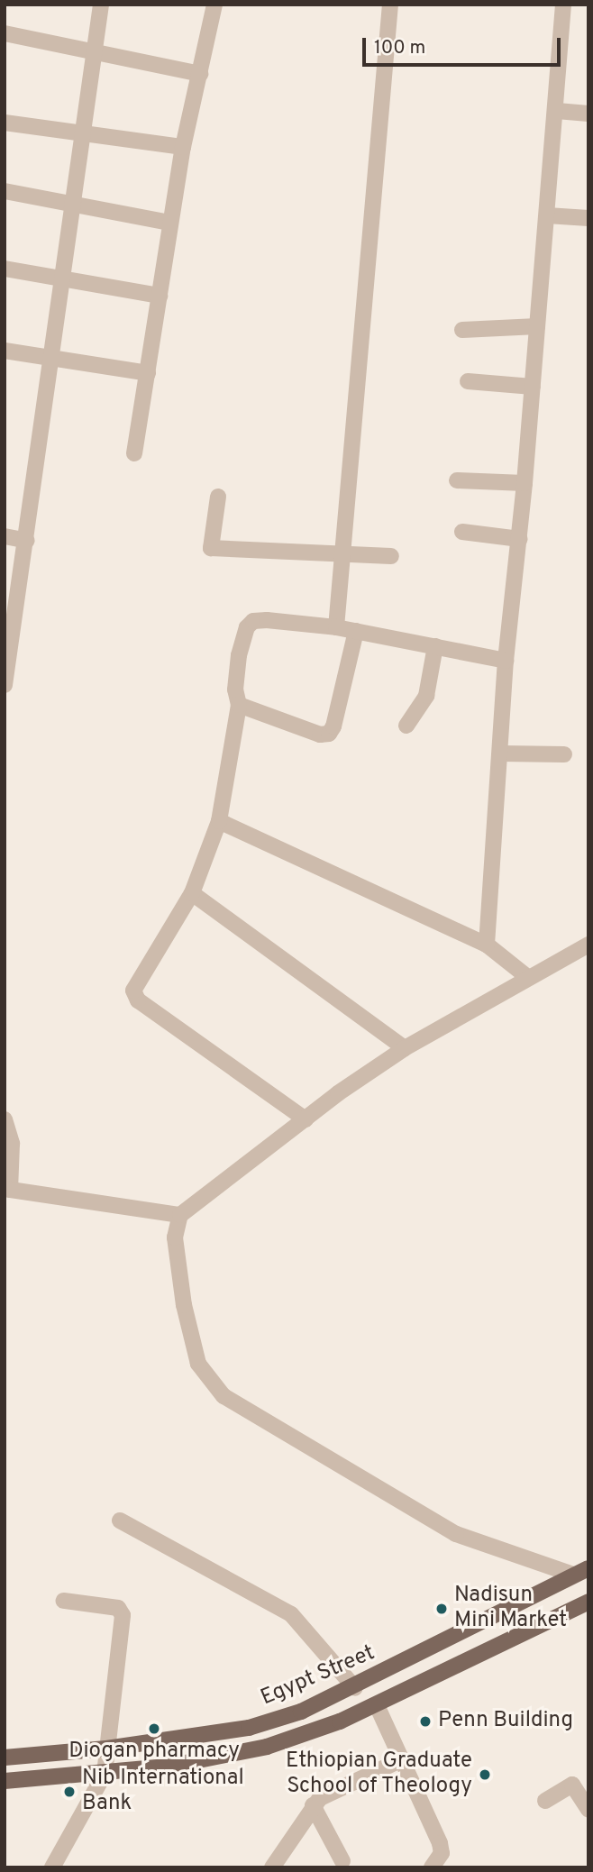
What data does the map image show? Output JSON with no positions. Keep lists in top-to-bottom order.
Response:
{
  "streets": {
    "main road": ["Egypt Street"]
  },
  "places": [
    "Nadisun Mini Market",
    "Penn Building",
    "Diogan pharmacy",
    "Ethiopian Graduate School of Theology",
    "Nib International Bank"
  ],
  "scale_bar": "100 m"
}
